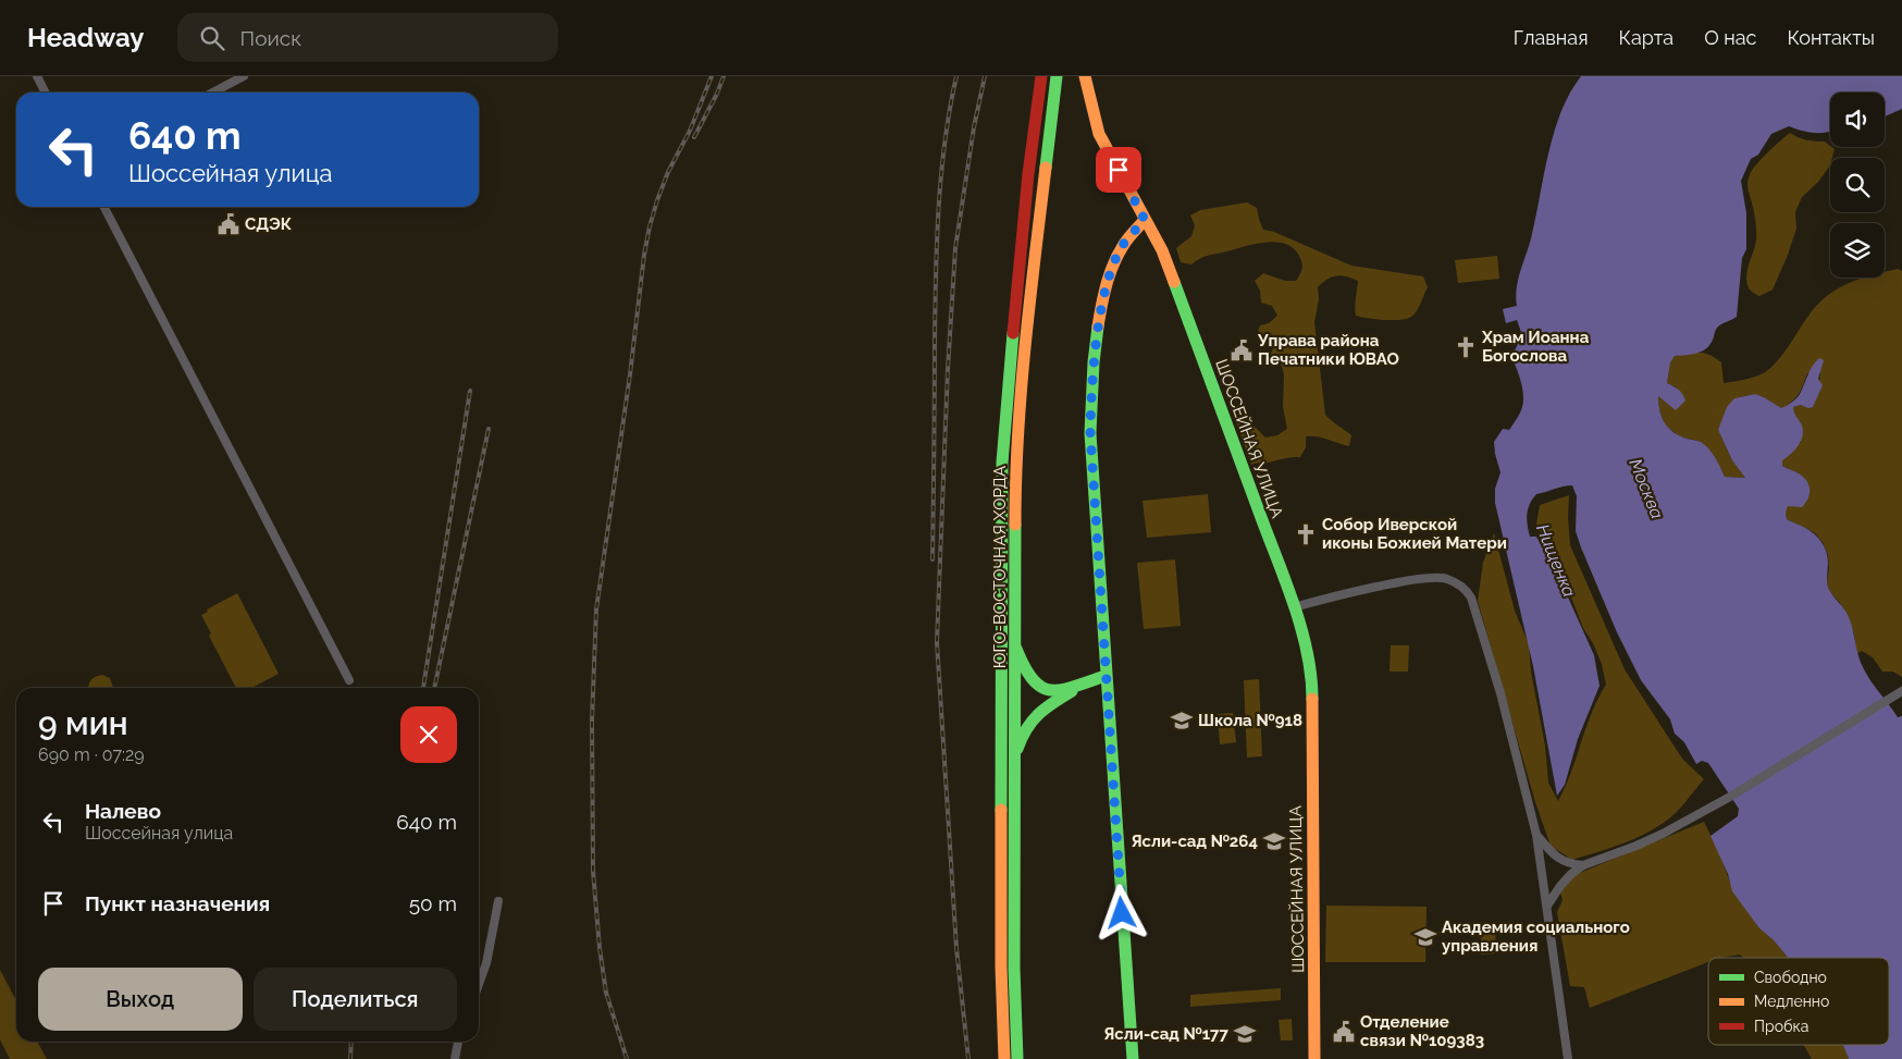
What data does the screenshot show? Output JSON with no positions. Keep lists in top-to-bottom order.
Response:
{
  "streets": {
    "main road": ["ШОССЕЙНАЯ УЛИЦА", "ЮГО-ВОСТОЧНАЯ ХОРДА"]
  },
  "water": ["Москва", "Нищенка"],
  "places": {
    "public building": ["СДЭК", "Управа района Печатники ЮВАО", "Отделение связи №109383"],
    "church": ["Храм Иоанна Богослова", "Собор Иверской иконы Божией Матери"],
    "school or university": [
      "Школа №918",
      "Ясли-сад №264",
      "Академия социального управления",
      "Ясли-сад №177"
    ]
  },
  "legend": ["Свободно", "Медленно", "Пробка"],
  "page": {
    "header": "Headway",
    "search": "Поиск",
    "nav": [
      "Главная",
      "Карта",
      "О нас",
      "Контакты"
    ],
    "turn": ["640 m", "Шоссейная улица"],
    "heading": ["9 мин", "690 m · 07:29"],
    "list": [
      {
        "name": "Налево",
        "note": "Шоссейная улица",
        "value": "640 m"
      },
      {
        "name": "Пункт назначения",
        "value": "50 m"
      }
    ],
    "buttons": ["Выход", "Поделиться"]
  }
}
